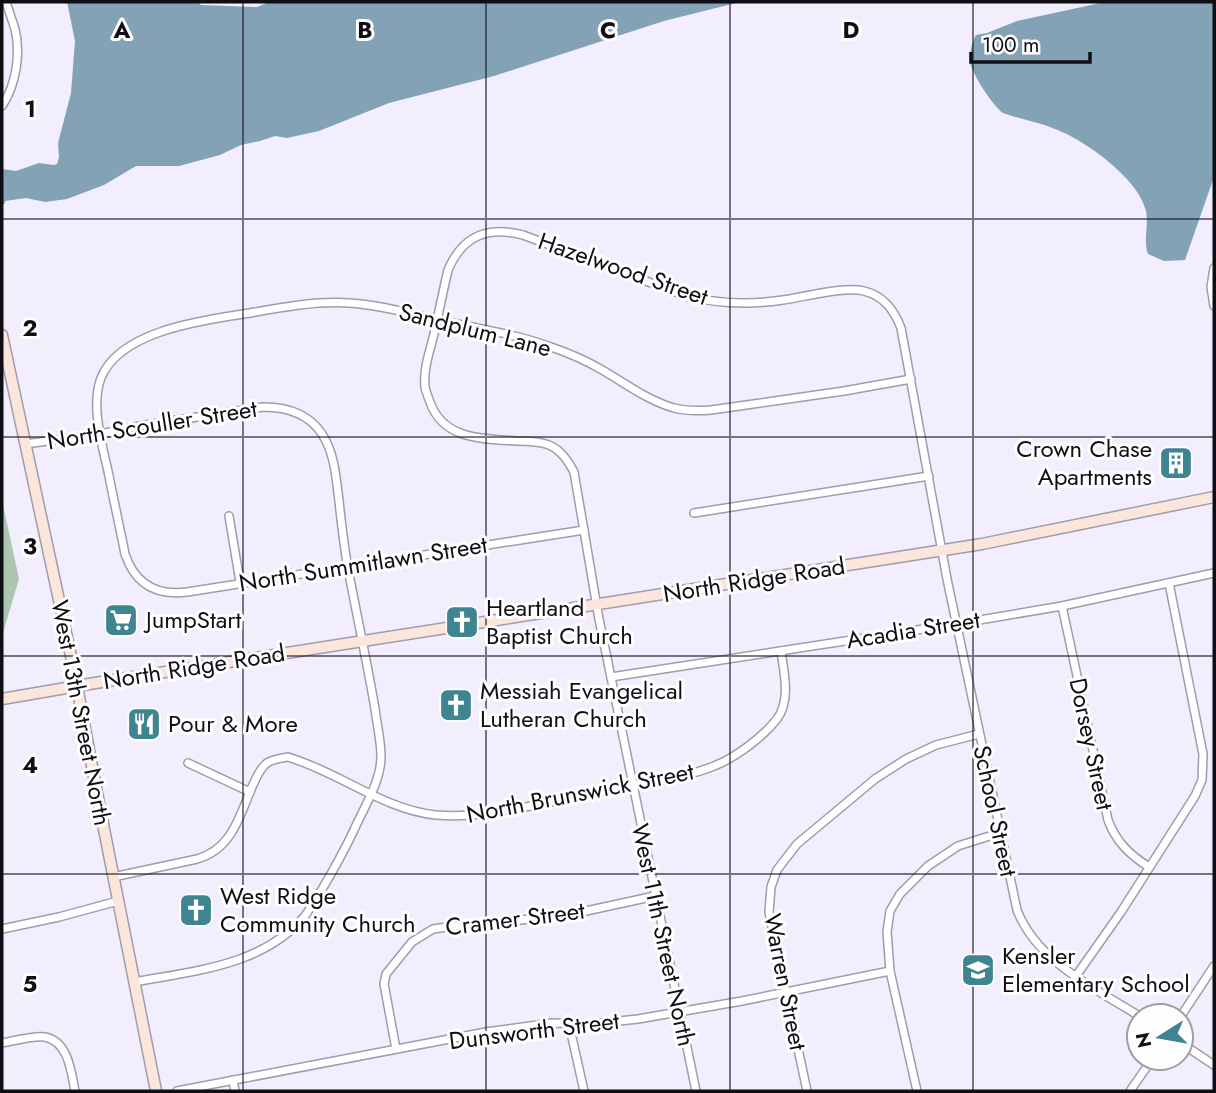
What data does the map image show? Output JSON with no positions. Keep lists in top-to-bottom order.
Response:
{
  "streets": {
    "main road": ["North Ridge Road", "West 13th Street North"],
    "street": [
      "Hazelwood Street",
      "Sandplum Lane",
      "North Scouller Street",
      "North Summitlawn Street",
      "Acadia Street",
      "Dorsey Street",
      "North Brunswick Street",
      "School Street",
      "Cramer Street",
      "West 11th Street North",
      "Warren Street",
      "Dunsworth Street"
    ]
  },
  "crossings": [
    ["Hazelwood Street", "Sandplum Lane"],
    ["Hazelwood Street", "West 11th Street North"],
    ["Sandplum Lane", "North Scouller Street"],
    ["Sandplum Lane", "North Summitlawn Street"],
    ["Sandplum Lane", "West 11th Street North"],
    ["North Scouller Street", "North Summitlawn Street"],
    ["North Scouller Street", "West 13th Street North"],
    ["North Summitlawn Street", "West 11th Street North"],
    ["North Ridge Road", "West 13th Street North"],
    ["North Ridge Road", "School Street"],
    ["North Ridge Road", "West 11th Street North"],
    ["Acadia Street", "Dorsey Street"],
    ["Acadia Street", "North Brunswick Street"],
    ["Acadia Street", "School Street"],
    ["Acadia Street", "West 11th Street North"],
    ["West 13th Street North", "North Brunswick Street"],
    ["North Brunswick Street", "West 11th Street North"],
    ["School Street", "Warren Street"],
    ["Cramer Street", "West 11th Street North"],
    ["Cramer Street", "Dunsworth Street"],
    ["West 11th Street North", "Dunsworth Street"],
    ["Warren Street", "Dunsworth Street"]
  ],
  "places": {
    "building": ["Crown Chase Apartments"],
    "supermarket": ["JumpStart"],
    "church": ["Heartland Baptist Church", "Messiah Evangelical Lutheran Church", "West Ridge Community Church"],
    "restaurant": ["Pour & More"],
    "school or university": ["Kensler Elementary School"]
  },
  "scale_bar": "100 m",
  "north": "left",
  "grid": {
    "columns": [
      "A",
      "B",
      "C",
      "D"
    ],
    "rows": [
      "1",
      "2",
      "3",
      "4",
      "5"
    ]
  }
}
